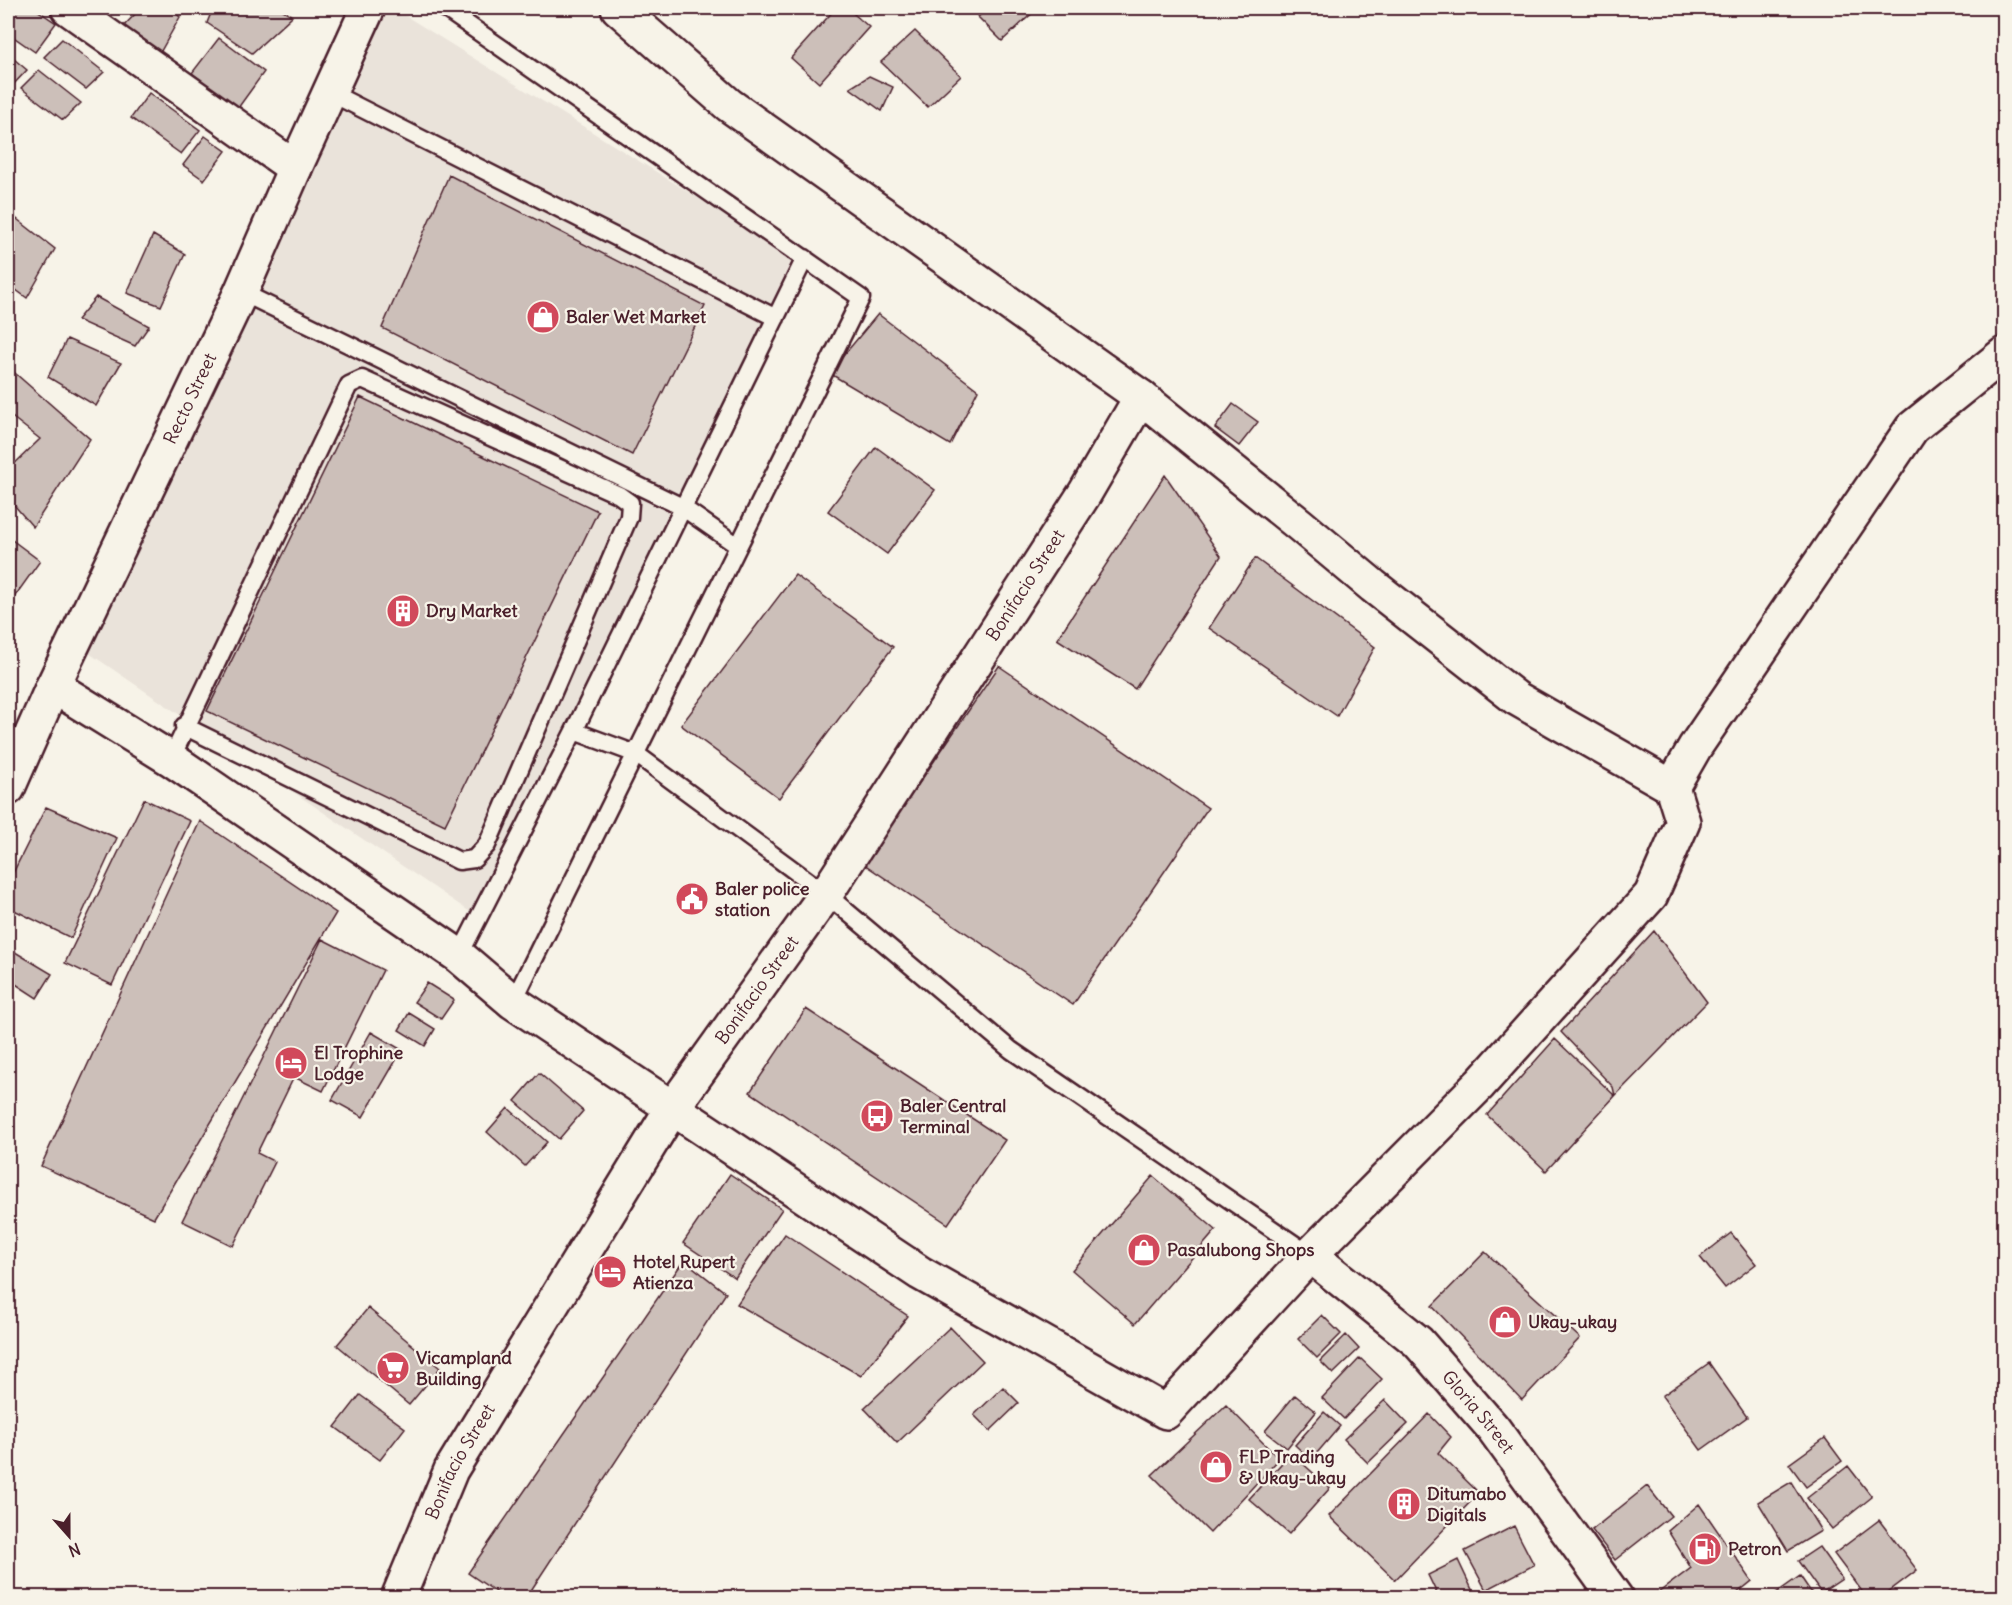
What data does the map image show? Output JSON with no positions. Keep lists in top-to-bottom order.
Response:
{
  "streets": {
    "street": ["Recto Street", "Bonifacio Street", "Gloria Street"]
  },
  "places": {
    "shop": [
      "Baler Wet Market",
      "Pasalubong Shops",
      "Ukay-ukay",
      "FLP Trading & Ukay-ukay"
    ],
    "building": ["Dry Market", "Ditumabo Digitals"],
    "public building": ["Baler police station"],
    "hotel": ["El Trophine Lodge", "Hotel Rupert Atienza"],
    "bus stop": ["Baler Central Terminal"],
    "supermarket": ["Vicampland Building"],
    "fuel station": ["Petron"]
  },
  "north": "bottom"
}
